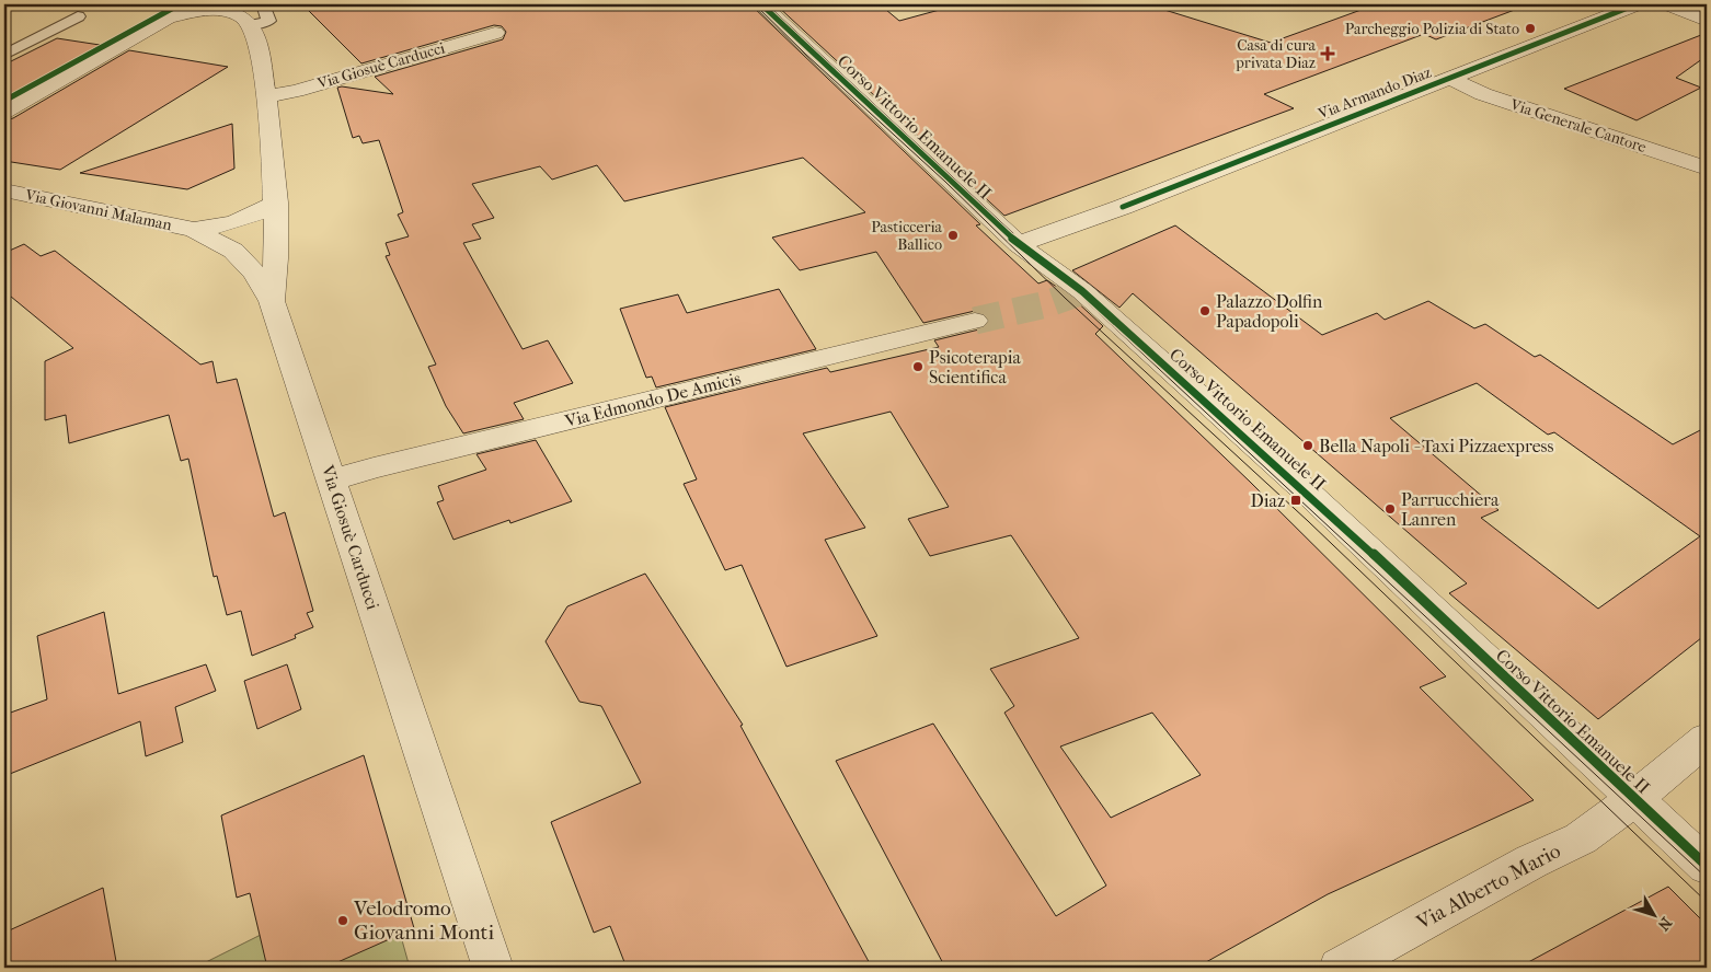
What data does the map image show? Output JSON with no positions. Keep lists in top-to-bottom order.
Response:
{
  "streets": {
    "street": [
      "Via Giosuè Carducci",
      "Via Armando Diaz",
      "Via Generale Cantore",
      "Corso Vittorio Emanuele II",
      "Via Giovanni Malaman",
      "Via Edmondo De Amicis",
      "Via Alberto Mario"
    ]
  },
  "crossings": [
    ["Via Giosuè Carducci", "Via Giovanni Malaman"],
    ["Via Giosuè Carducci", "Via Edmondo De Amicis"],
    ["Via Armando Diaz", "Via Generale Cantore"],
    ["Via Armando Diaz", "Corso Vittorio Emanuele II"],
    ["Corso Vittorio Emanuele II", "Via Alberto Mario"]
  ],
  "places": {
    "other": [
      "Parcheggio Polizia di Stato",
      "Pasticceria Ballico",
      "Palazzo Dolfin Papadopoli",
      "Psicoterapia Scientifica",
      "Bella Napoli - Taxi Pizzaexpress",
      "Parrucchiera Lanren",
      "Velodromo Giovanni Monti"
    ],
    "health": ["Casa di cura privata Diaz"],
    "transit": ["Diaz"]
  },
  "north": "bottom right"
}
